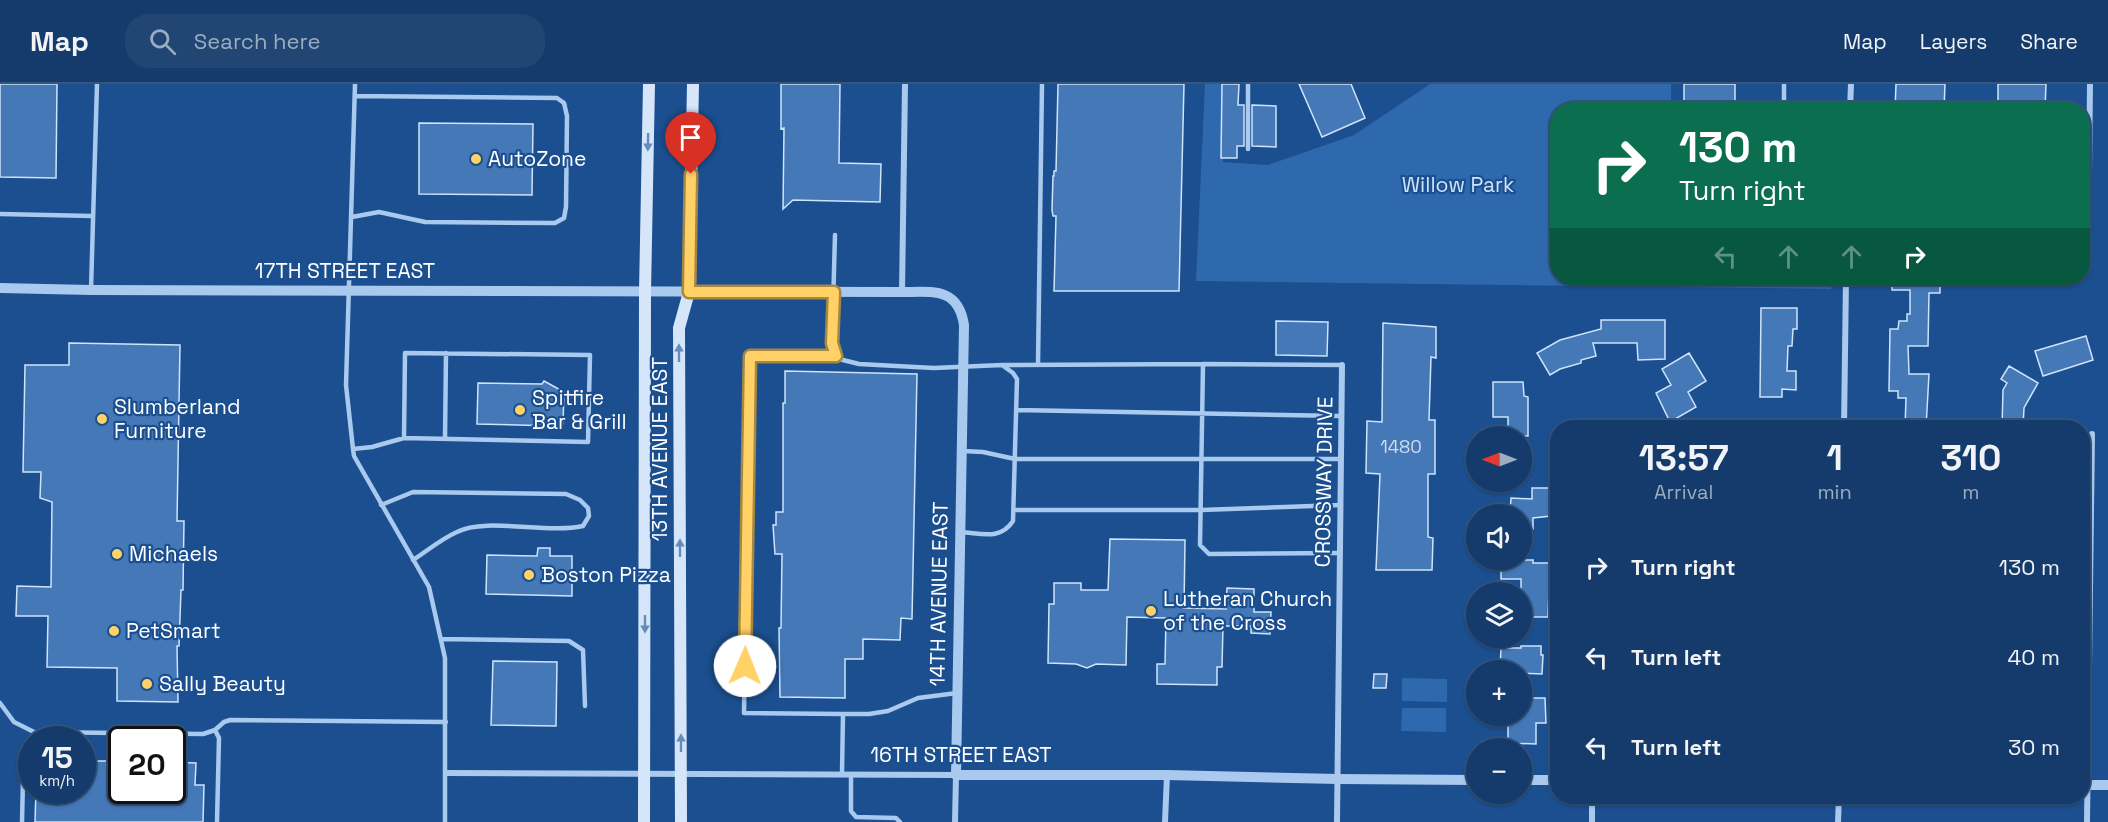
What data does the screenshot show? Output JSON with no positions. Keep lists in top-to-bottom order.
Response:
{
  "streets": {
    "main road": ["13TH AVENUE EAST"],
    "street": [
      "17TH STREET EAST",
      "CROSSWAY DRIVE",
      "14TH AVENUE EAST",
      "16TH STREET EAST"
    ]
  },
  "crossings": [
    ["17TH STREET EAST", "13TH AVENUE EAST"],
    ["17TH STREET EAST", "14TH AVENUE EAST"],
    ["13TH AVENUE EAST", "16TH STREET EAST"],
    ["CROSSWAY DRIVE", "16TH STREET EAST"],
    ["14TH AVENUE EAST", "16TH STREET EAST"]
  ],
  "parks": ["Willow Park"],
  "places": [
    "AutoZone",
    "Spitfire Bar & Grill",
    "Slumberland Furniture",
    "Michaels",
    "Boston Pizza",
    "Lutheran Church of the Cross",
    "PetSmart",
    "Sally Beauty"
  ],
  "house_numbers": ["1480"],
  "north": "left",
  "page": {
    "header": "Map",
    "search": "Search here",
    "nav": ["Map", "Layers", "Share"],
    "turn": ["130 m", "Turn right"],
    "eta": [
      "13:57",
      "Arrival",
      "1",
      "min",
      "310",
      "m"
    ],
    "map_buttons": ["+", "−"],
    "list": [
      {
        "name": "Turn right",
        "value": "130 m"
      },
      {
        "name": "Turn left",
        "value": "40 m"
      },
      {
        "name": "Turn left",
        "value": "30 m"
      }
    ],
    "speed": "15 km/h",
    "limit": "20"
  }
}
